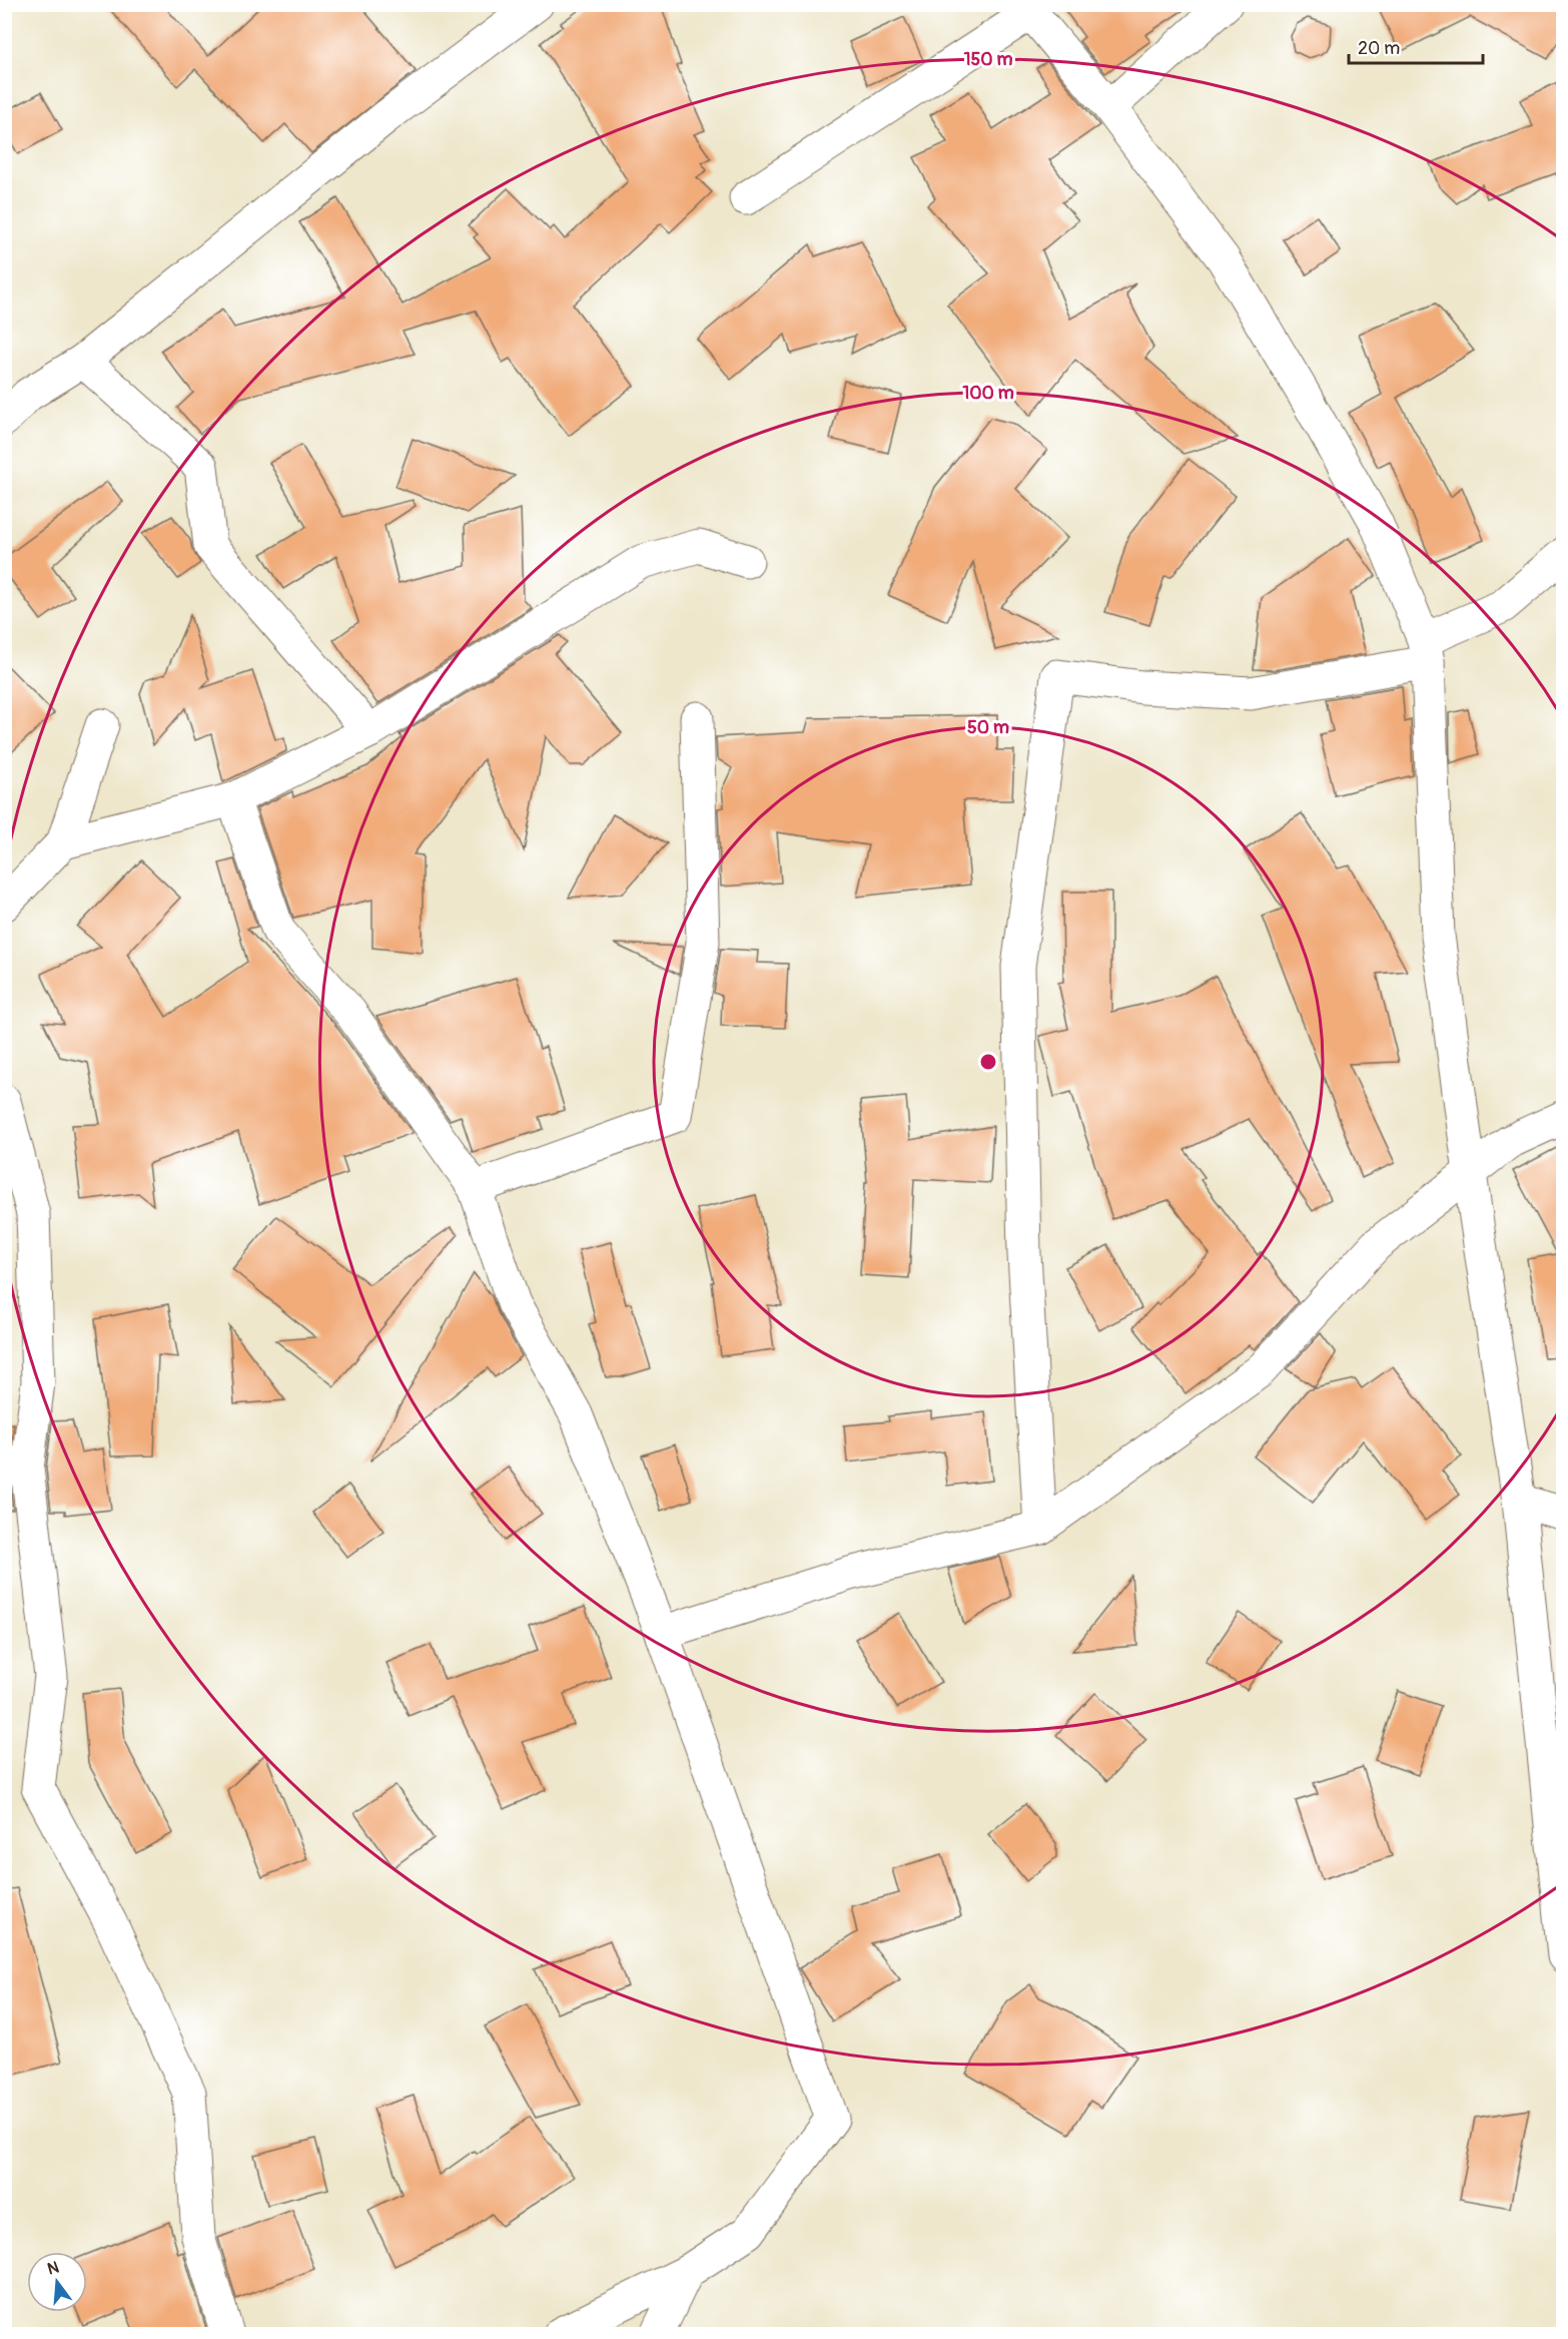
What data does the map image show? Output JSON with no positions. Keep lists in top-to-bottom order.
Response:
{
  "scale_bar": "20 m",
  "north": "top",
  "rings": ["150 m", "100 m", "50 m"]
}
